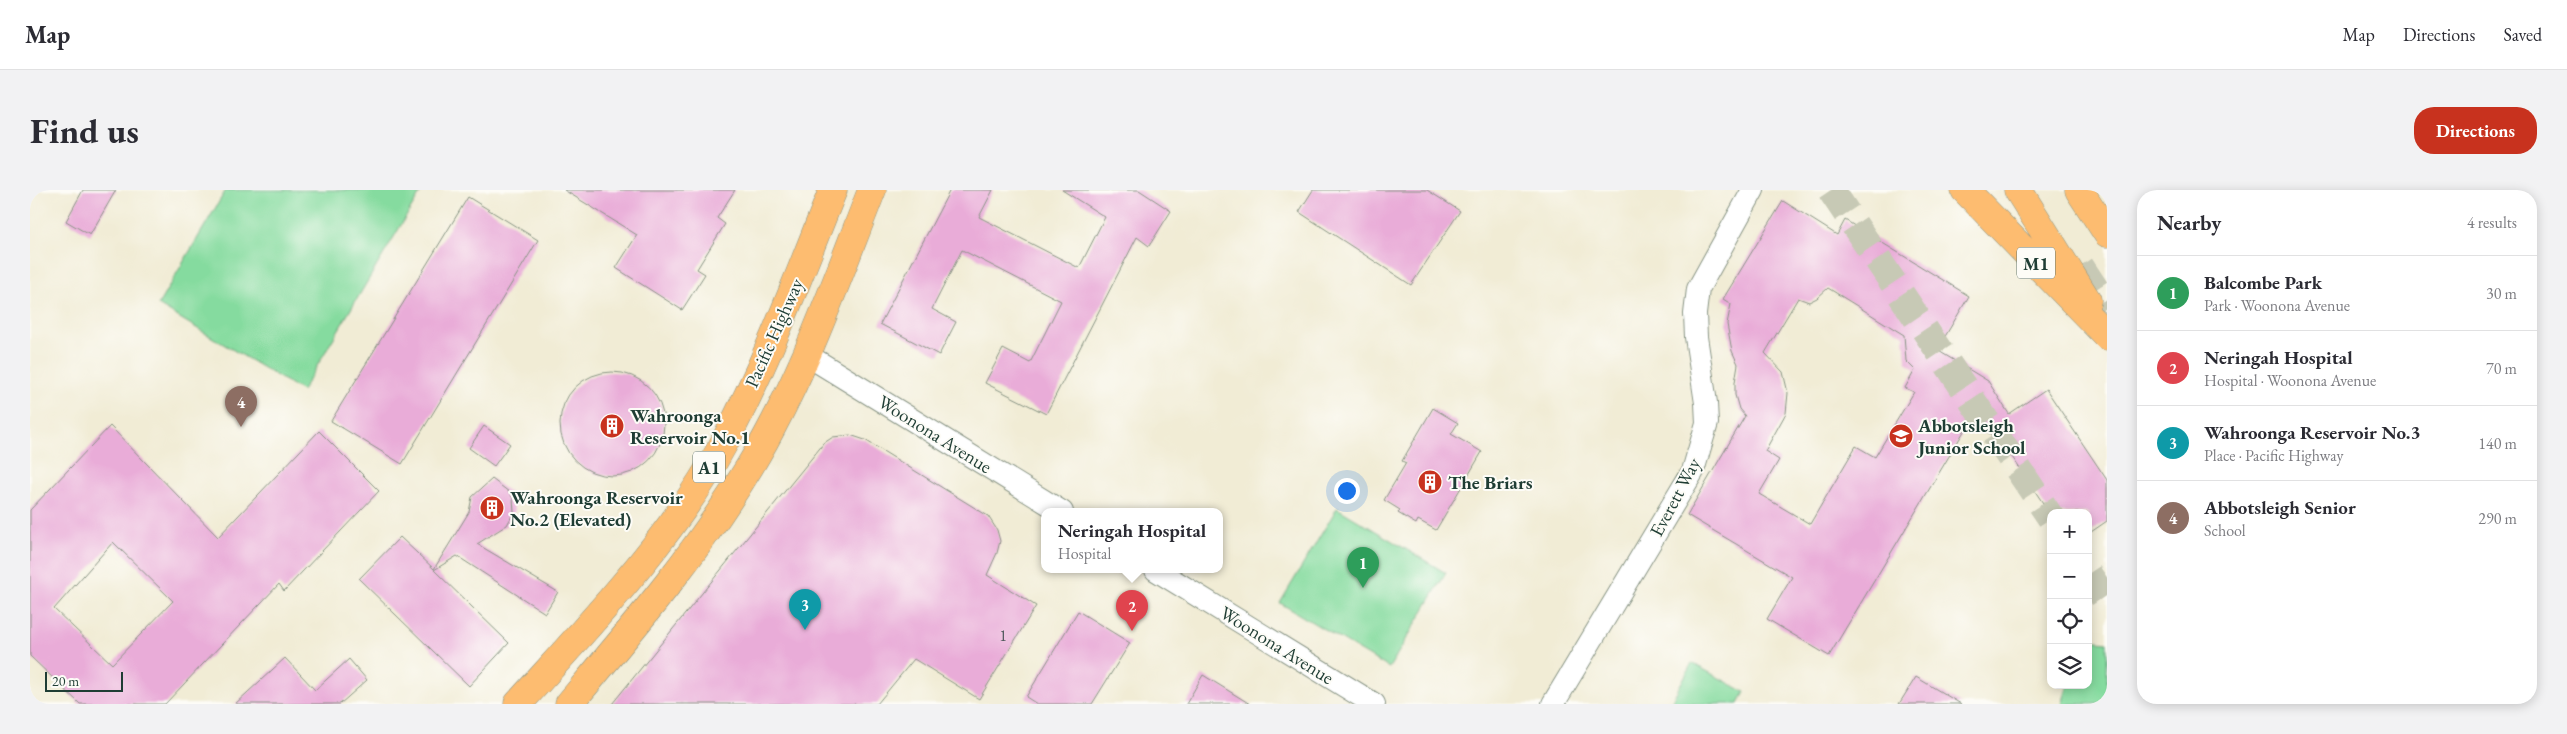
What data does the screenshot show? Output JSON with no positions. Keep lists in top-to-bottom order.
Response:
{
  "streets": {
    "highway": ["M1", "Pacific Highway", "A1"],
    "street": ["Woonona Avenue", "Everett Way"]
  },
  "crossings": [
    ["Pacific Highway", "Woonona Avenue"]
  ],
  "places": {
    "building": ["Wahroonga Reservoir No.1", "The Briars", "Wahroonga Reservoir No.2 (Elevated)"],
    "school or university": ["Abbotsleigh Junior School"]
  },
  "house_numbers": ["1"],
  "scale_bar": "20 m",
  "page": {
    "header": "Map",
    "nav": ["Map", "Directions", "Saved"],
    "buttons": "Directions",
    "title": "Find us",
    "heading": ["Nearby", "4 results"],
    "list": [
      {
        "mark": "1",
        "name": "Balcombe Park",
        "note": "Park · Woonona Avenue",
        "value": "30 m"
      },
      {
        "mark": "2",
        "name": "Neringah Hospital",
        "note": "Hospital · Woonona Avenue",
        "value": "70 m"
      },
      {
        "mark": "3",
        "name": "Wahroonga Reservoir No.3",
        "note": "Place · Pacific Highway",
        "value": "140 m"
      },
      {
        "mark": "4",
        "name": "Abbotsleigh Senior",
        "note": "School",
        "value": "290 m"
      }
    ],
    "pins": [
      "4",
      "1",
      "3",
      "2"
    ],
    "popup": ["Neringah Hospital", "Hospital"],
    "map_buttons": ["+", "−"],
    "scale": "20 m"
  }
}
